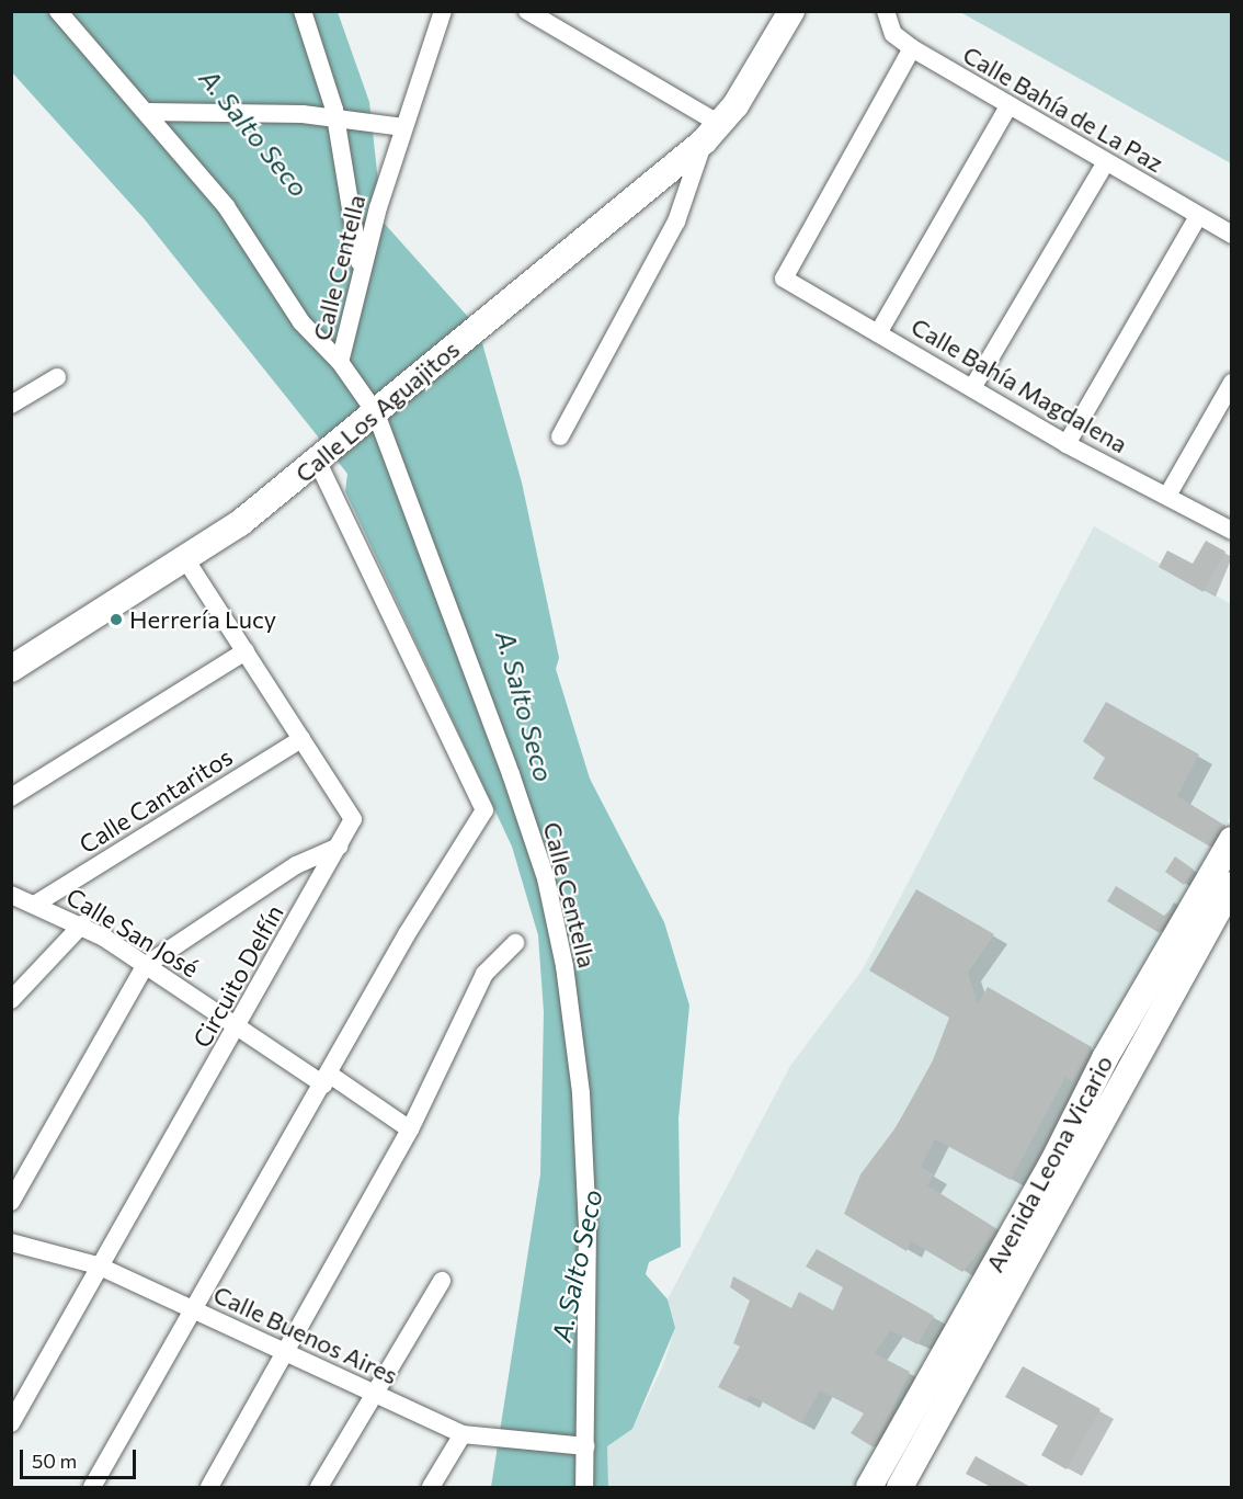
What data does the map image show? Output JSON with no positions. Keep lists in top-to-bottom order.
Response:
{
  "streets": {
    "street": [
      "Calle Bahía de La Paz",
      "Calle Centella",
      "Calle Bahía Magdalena",
      "Calle Los Aguajitos",
      "Calle Cantaritos",
      "Calle San José",
      "Circuito Delfín",
      "Avenida Leona Vicario",
      "Calle Buenos Aires"
    ]
  },
  "crossings": [
    ["Calle Bahía de La Paz", "Calle Bahía Magdalena"],
    ["Calle Centella", "Calle Los Aguajitos"],
    ["Calle Centella", "Calle Buenos Aires"],
    ["Calle Los Aguajitos", "Circuito Delfín"],
    ["Calle Cantaritos", "Calle San José"],
    ["Calle Cantaritos", "Circuito Delfín"],
    ["Calle San José", "Circuito Delfín"],
    ["Circuito Delfín", "Calle Buenos Aires"]
  ],
  "water": ["A. Salto Seco"],
  "places": ["Herrería Lucy"],
  "scale_bar": "50 m"
}
